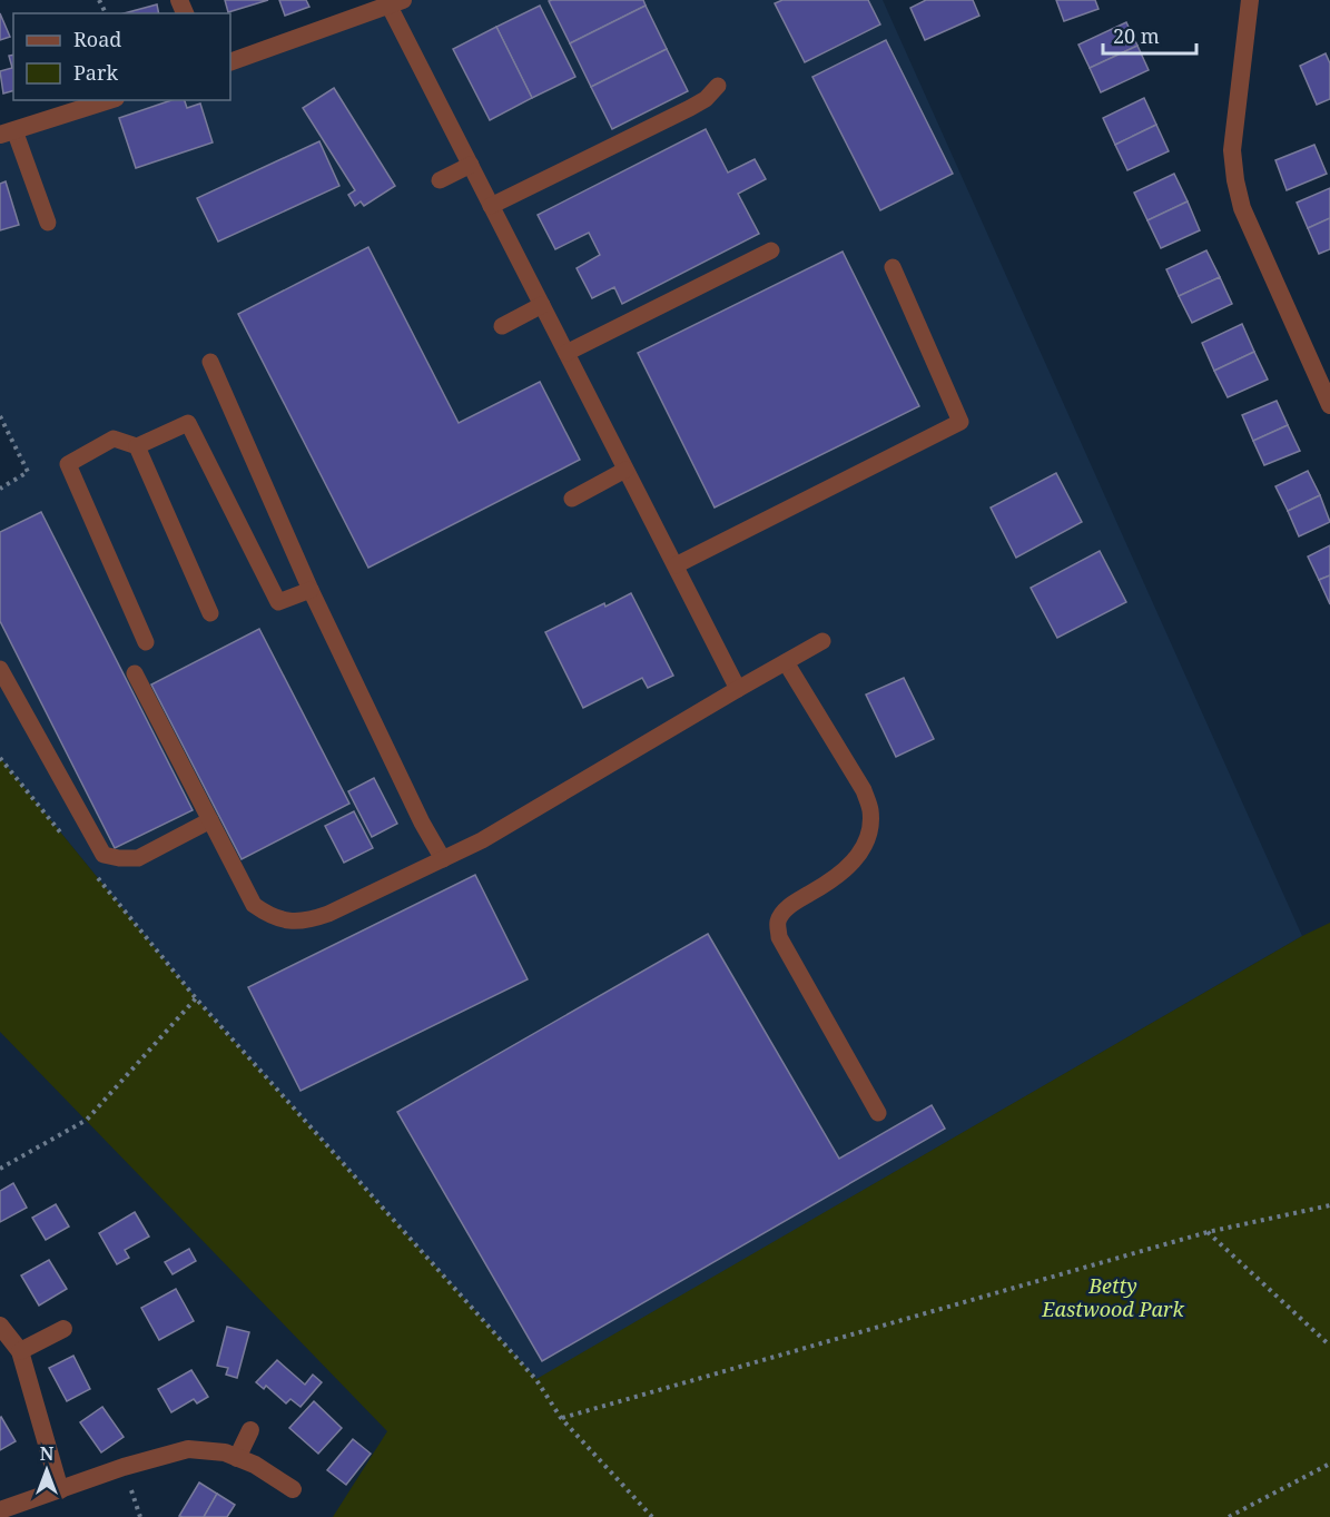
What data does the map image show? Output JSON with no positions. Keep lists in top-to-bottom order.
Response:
{
  "parks": ["Betty Eastwood Park"],
  "legend": ["Road", "Park"],
  "scale_bar": "20 m",
  "north": "top"
}
